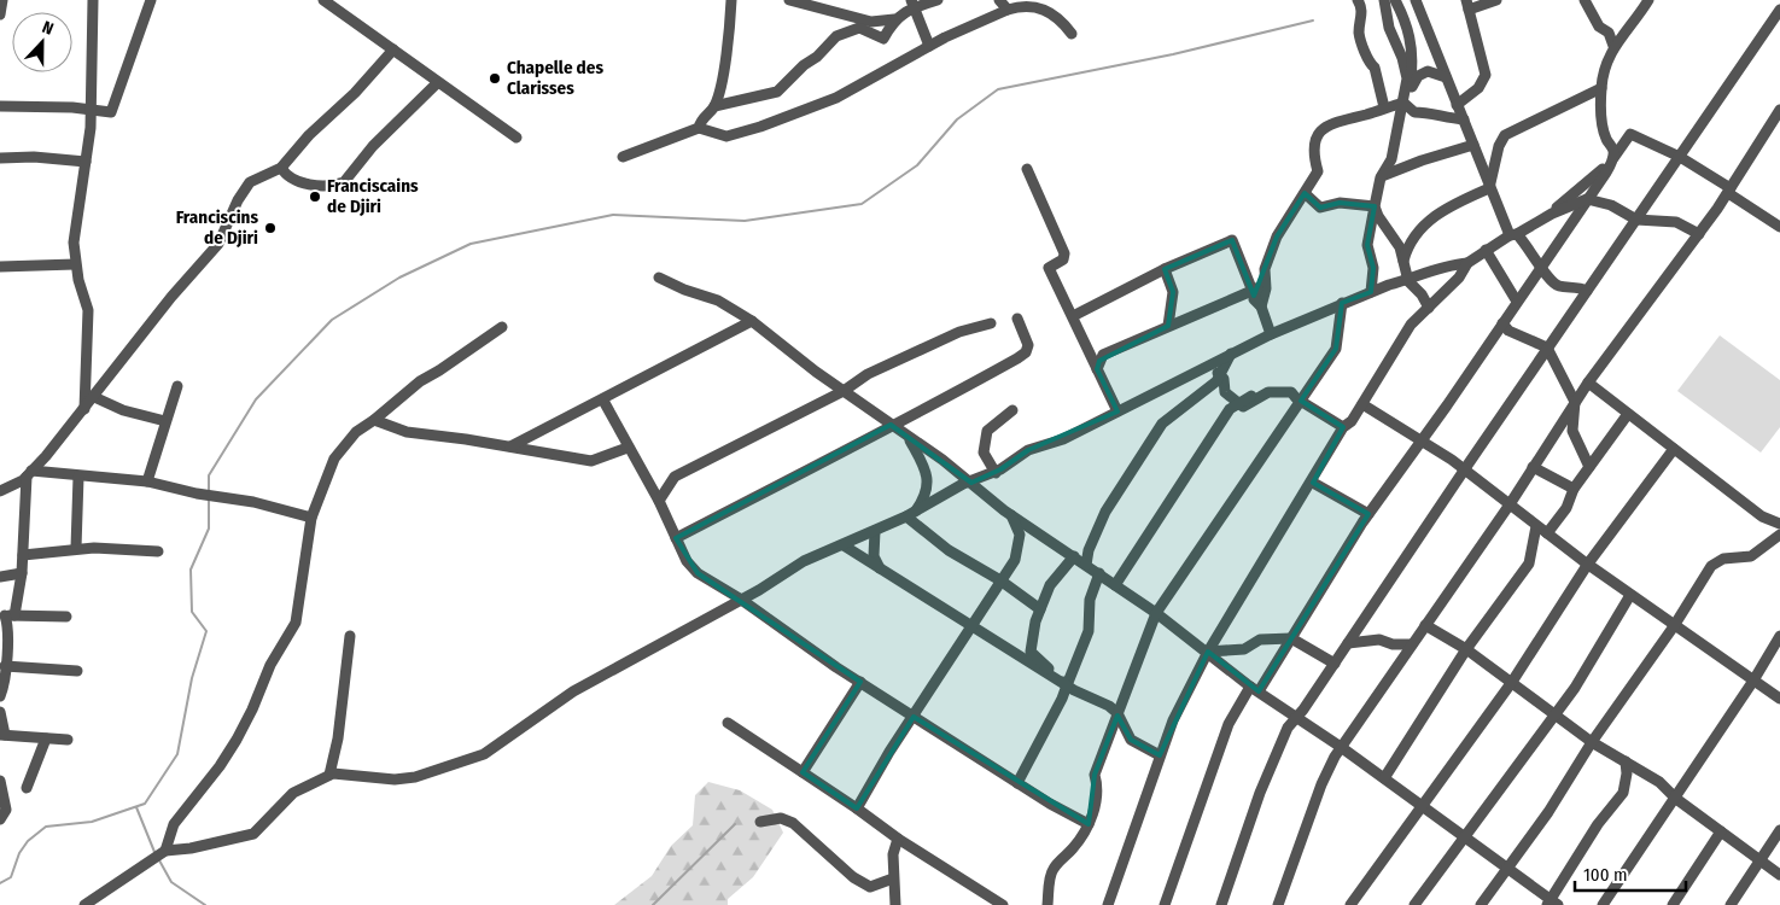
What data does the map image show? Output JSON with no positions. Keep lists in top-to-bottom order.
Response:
{
  "places": ["Chapelle des Clarisses", "Franciscains de Djiri", "Franciscins de Djiri"],
  "scale_bar": "100 m",
  "north": "top"
}
